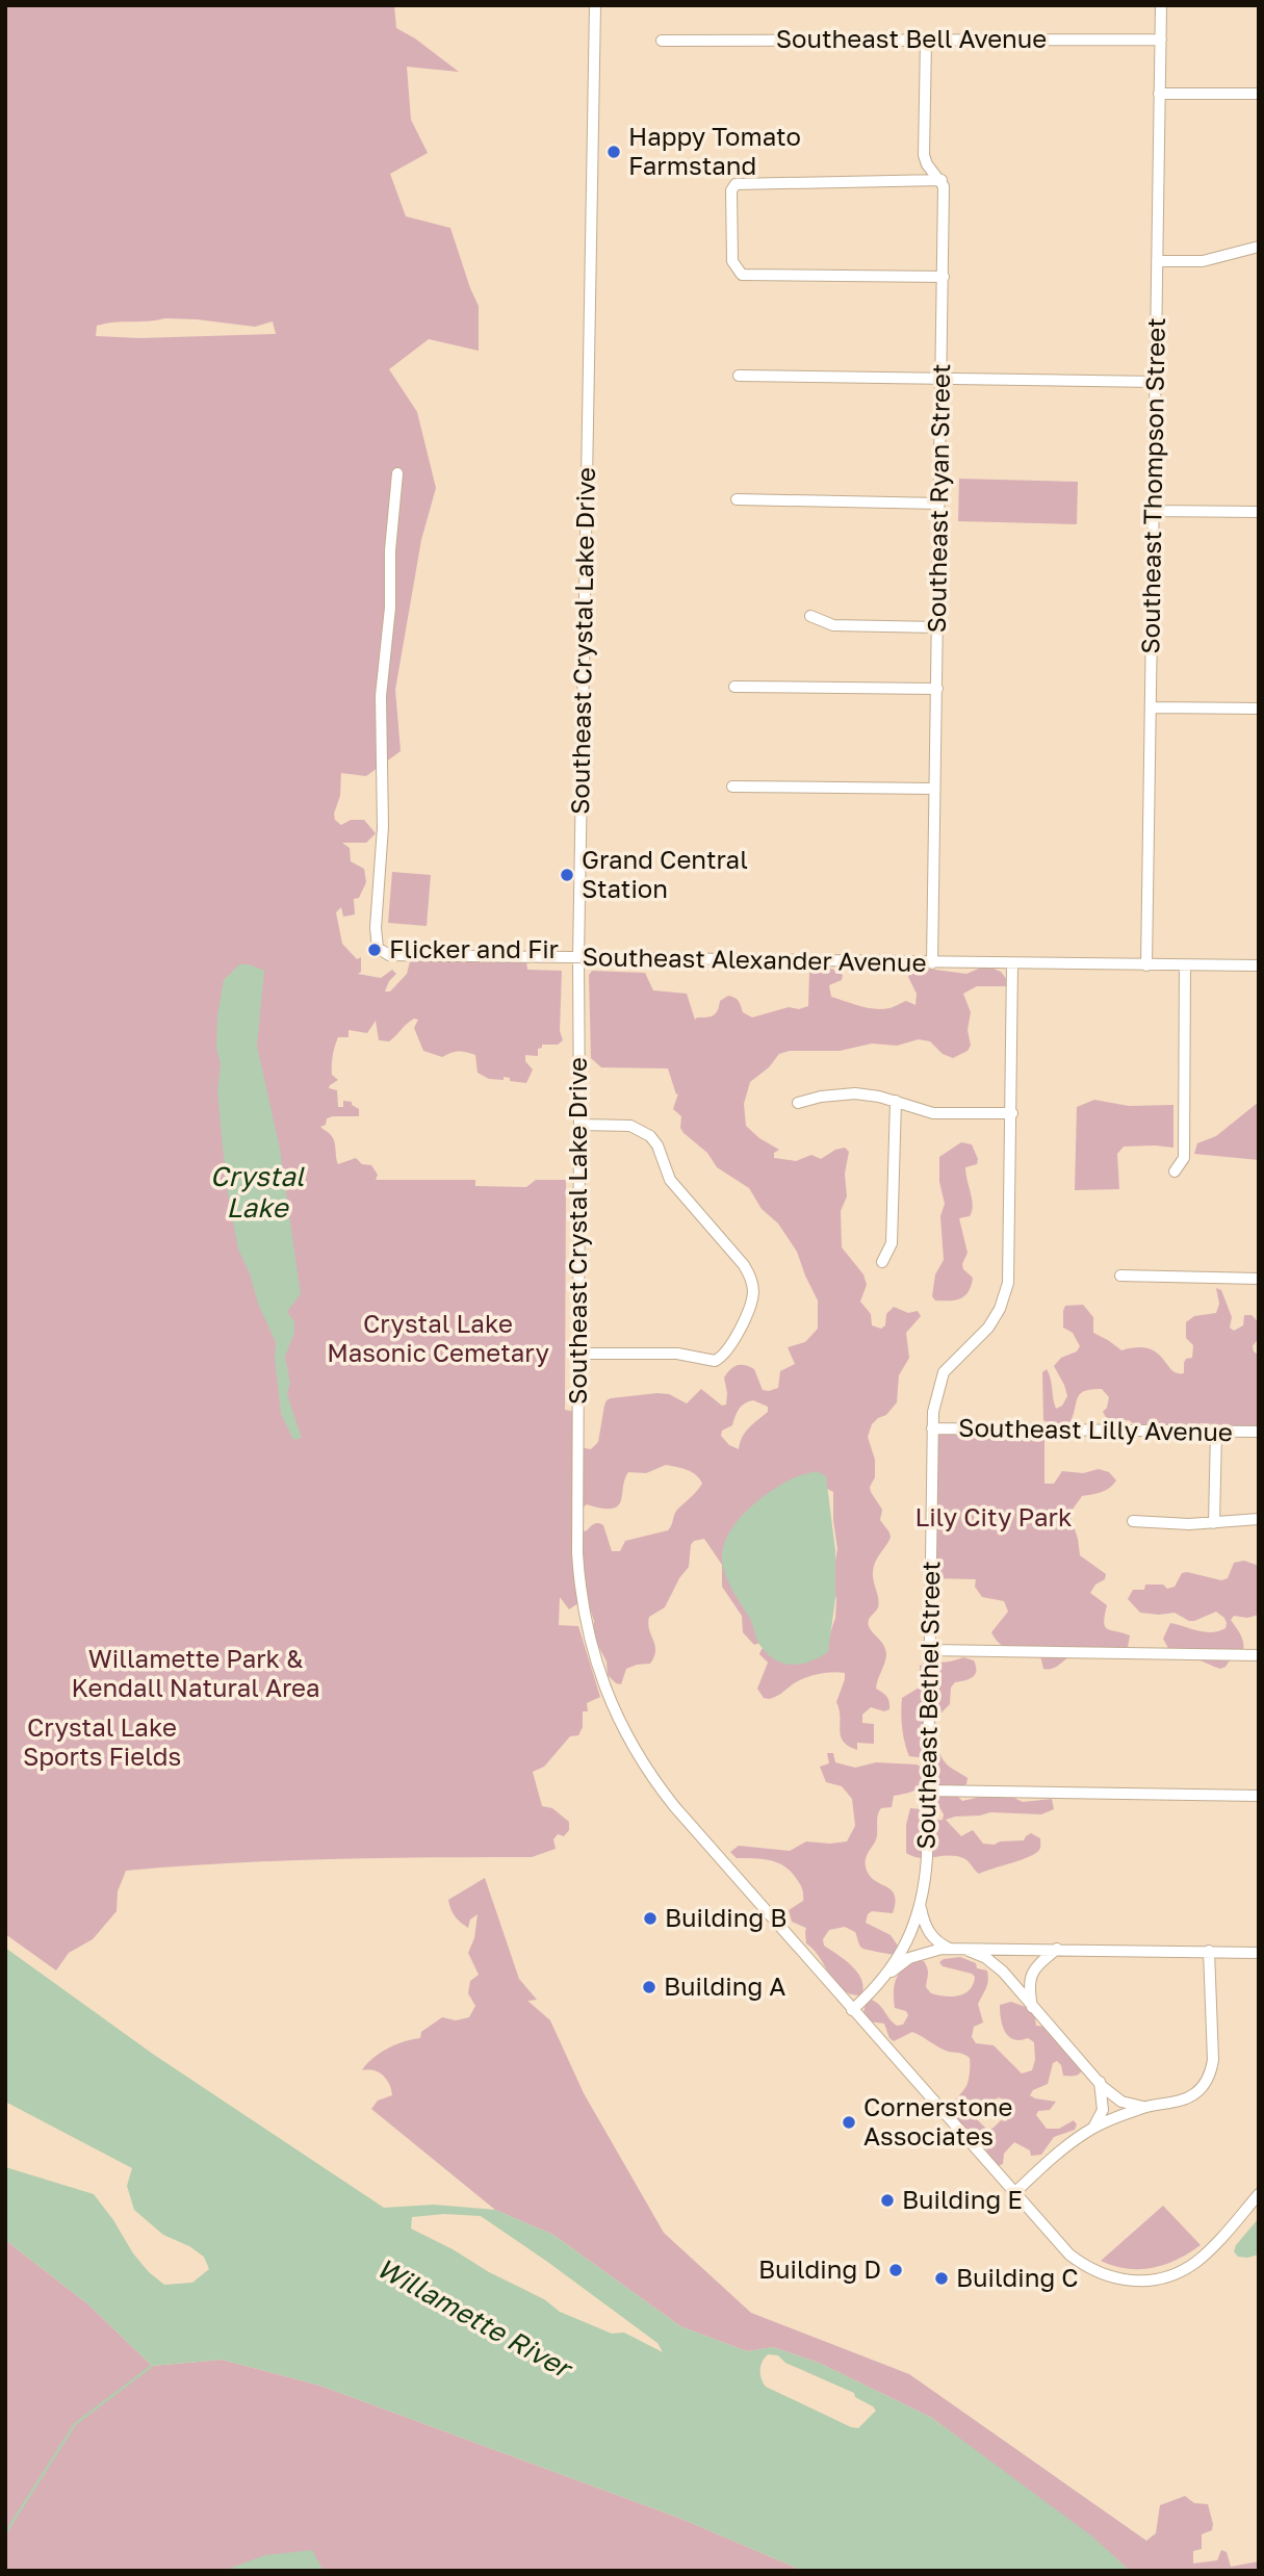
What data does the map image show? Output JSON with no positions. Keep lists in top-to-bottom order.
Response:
{
  "streets": {
    "street": [
      "Southeast Bell Avenue",
      "Southeast Thompson Street",
      "Southeast Ryan Street",
      "Southeast Crystal Lake Drive",
      "Southeast Alexander Avenue",
      "Southeast Lilly Avenue",
      "Southeast Bethel Street"
    ]
  },
  "crossings": [
    ["Southeast Bell Avenue", "Southeast Thompson Street"],
    ["Southeast Bell Avenue", "Southeast Ryan Street"],
    ["Southeast Thompson Street", "Southeast Alexander Avenue"],
    ["Southeast Ryan Street", "Southeast Alexander Avenue"],
    ["Southeast Crystal Lake Drive", "Southeast Alexander Avenue"],
    ["Southeast Crystal Lake Drive", "Southeast Bethel Street"],
    ["Southeast Alexander Avenue", "Southeast Bethel Street"],
    ["Southeast Lilly Avenue", "Southeast Bethel Street"]
  ],
  "water": ["Crystal Lake", "Willamette River"],
  "parks": [
    "Crystal Lake Masonic Cemetary",
    "Lily City Park",
    "Willamette Park & Kendall Natural Area",
    "Crystal Lake Sports Fields"
  ],
  "places": [
    "Happy Tomato Farmstand",
    "Grand Central Station",
    "Flicker and Fir",
    "Building B",
    "Building A",
    "Cornerstone Associates",
    "Building E",
    "Building D",
    "Building C"
  ]
}
